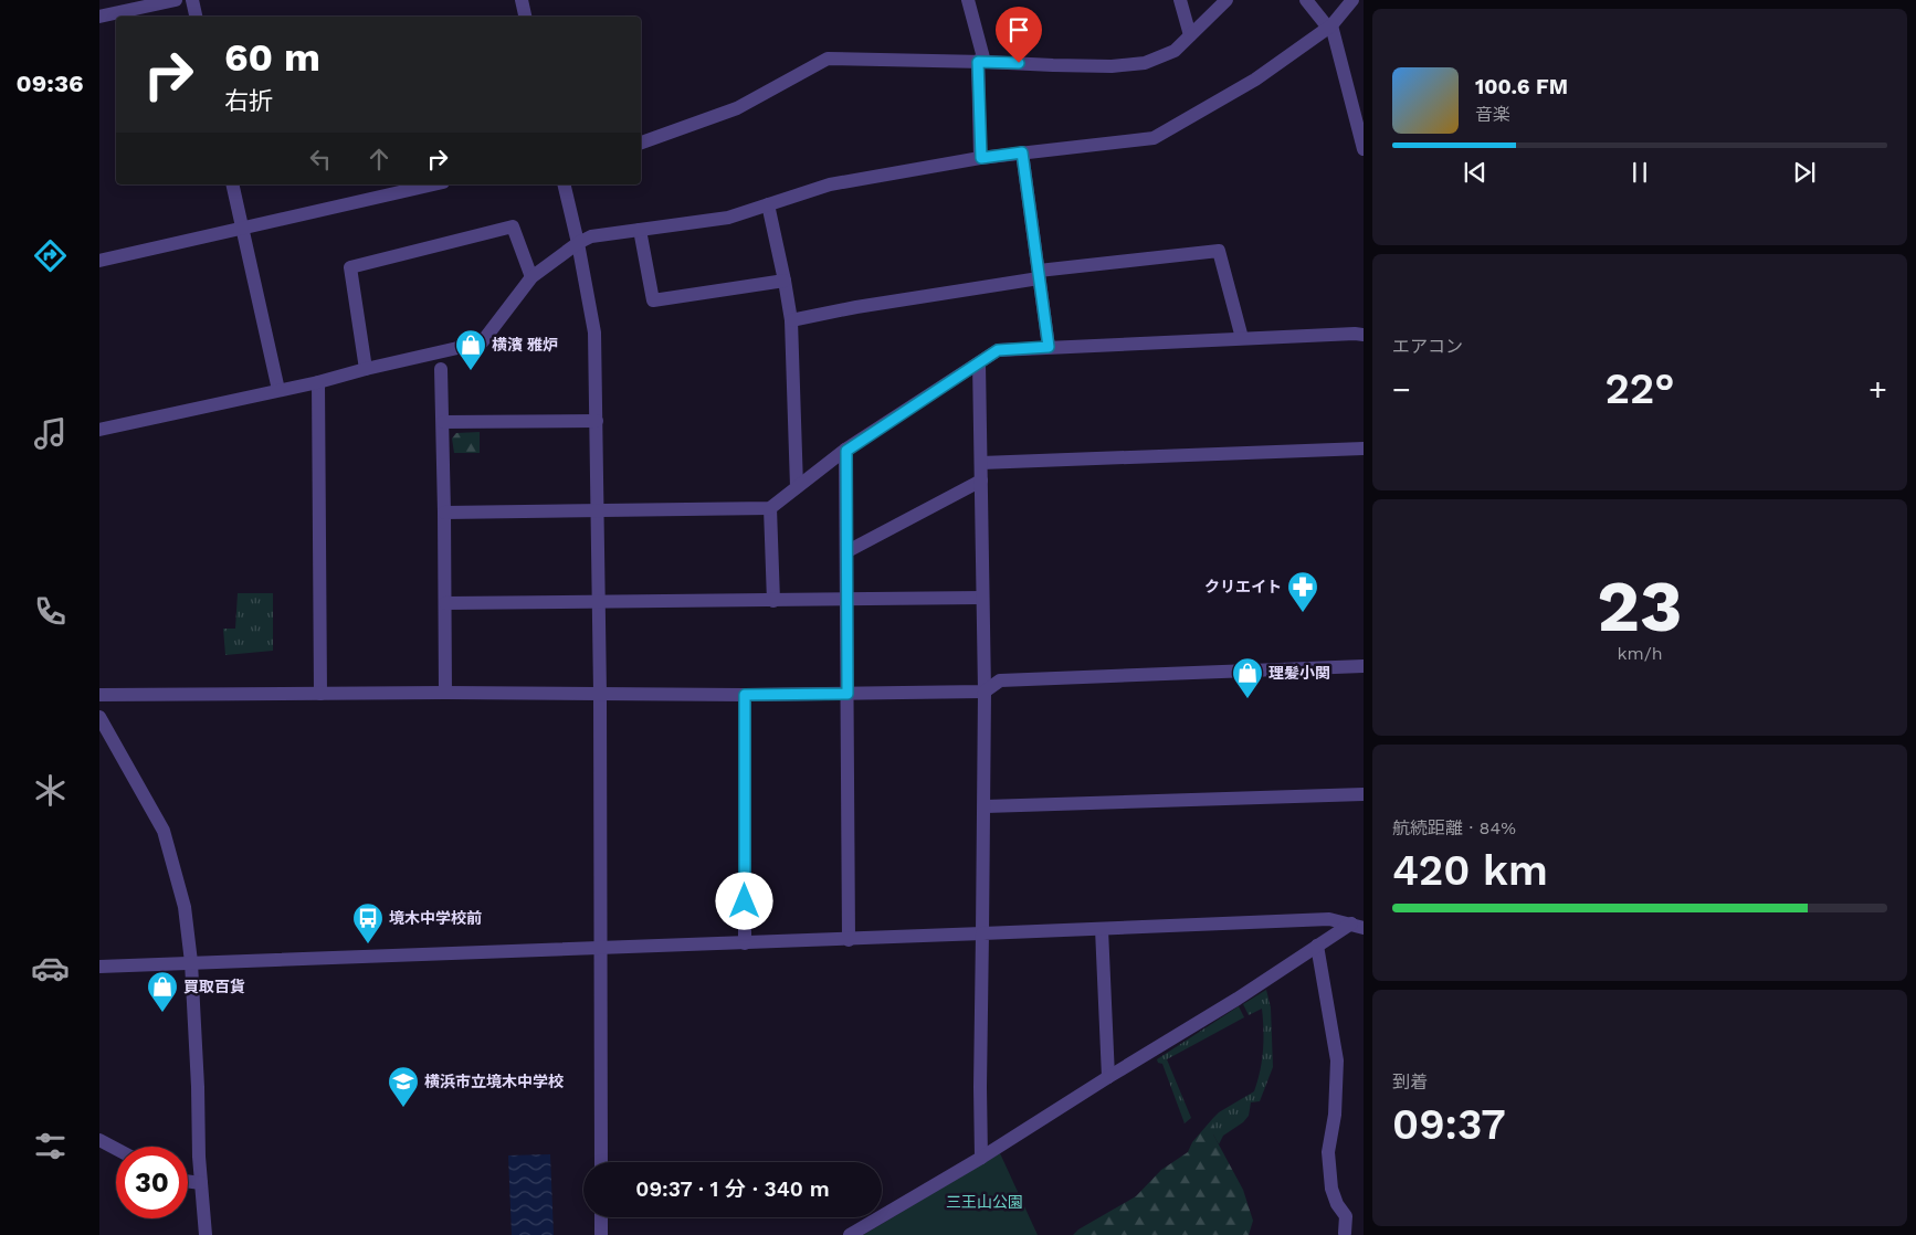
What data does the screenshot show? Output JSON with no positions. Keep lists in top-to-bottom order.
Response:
{
  "parks": ["三王山公園"],
  "places": {
    "shop": ["横濱 雅炉", "理髪小関", "買取百貨"],
    "pharmacy": ["クリエイト"],
    "bus stop": ["境木中学校前"],
    "school or university": ["横浜市立境木中学校"]
  },
  "page": {
    "tabs": "09:36",
    "turn": ["60 m", "右折"],
    "song": ["100.6 FM", "音楽"],
    "tile": [
      "エアコン",
      ["23", "km/h"],
      ["航続距離 · 84%", "420 km"],
      ["到着", "09:37"]
    ],
    "heat": ["−", "22°", "+"],
    "limit": "30",
    "trip": "09:37 · 1 分 · 340 m"
  }
}
